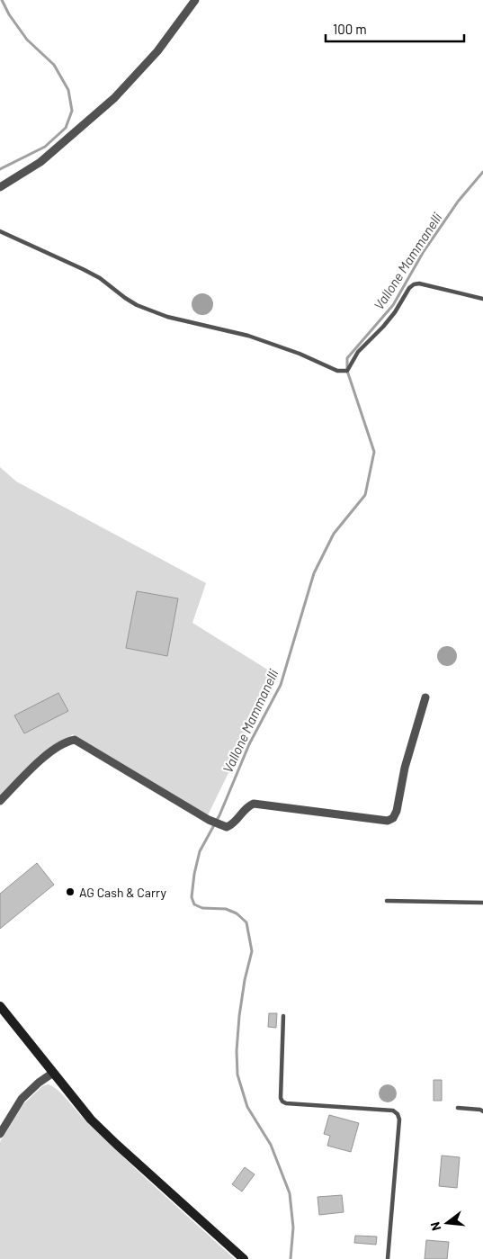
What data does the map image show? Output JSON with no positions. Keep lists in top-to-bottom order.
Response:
{
  "water": ["Vallone Mammanelli"],
  "places": ["AG Cash & Carry"],
  "scale_bar": "100 m",
  "north": "left"
}
